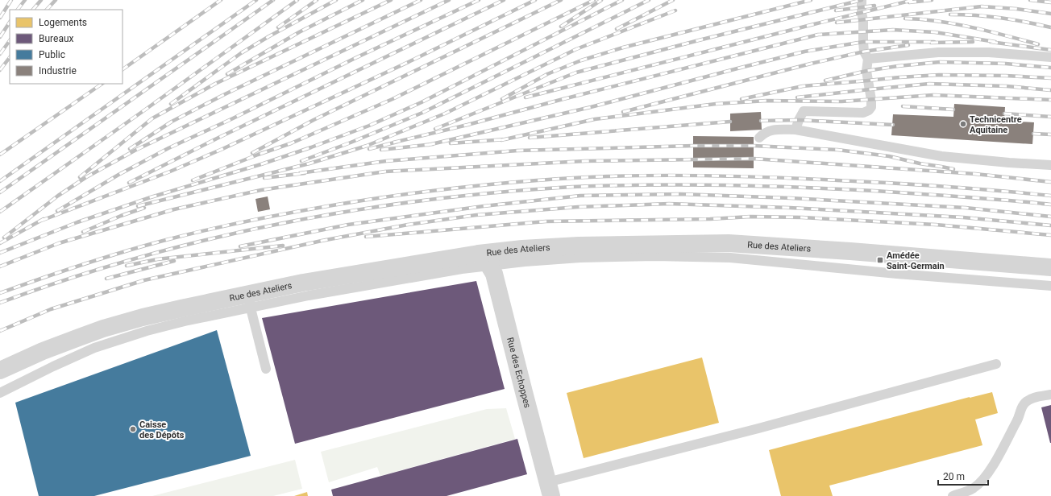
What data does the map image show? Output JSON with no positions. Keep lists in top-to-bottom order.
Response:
{
  "streets": {
    "street": ["Rue des Ateliers", "Rue des Echoppes"]
  },
  "crossings": [
    ["Rue des Ateliers", "Rue des Echoppes"]
  ],
  "places": {
    "other": ["Technicentre Aquitaine", "Caisse des Dépôts"],
    "transit": ["Amédée Saint-Germain"]
  },
  "legend": [
    "Logements",
    "Bureaux",
    "Public",
    "Industrie"
  ],
  "scale_bar": "20 m"
}
